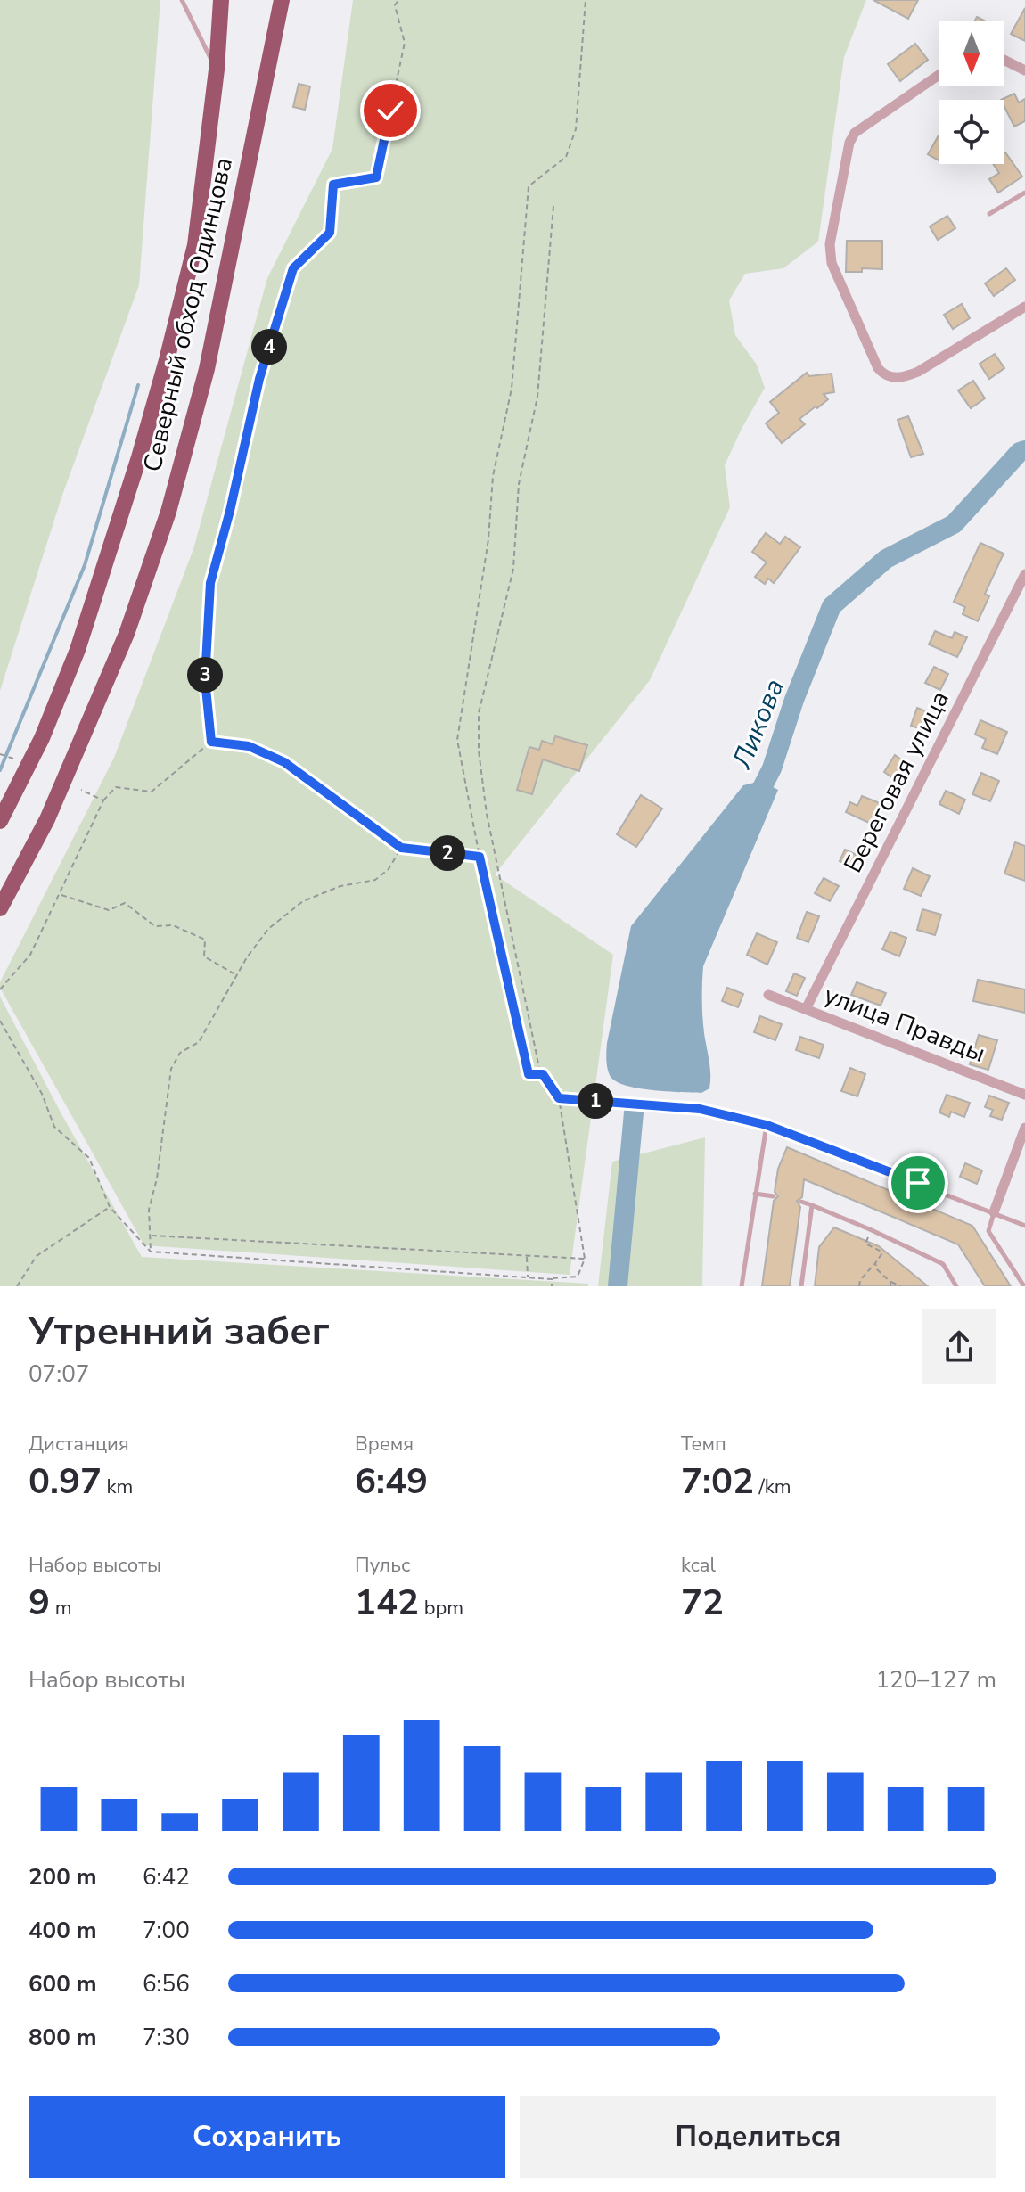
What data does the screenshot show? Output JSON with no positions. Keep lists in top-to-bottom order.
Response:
{
  "streets": {
    "highway": ["Северный обход Одинцова"],
    "street": ["Береговая улица", "улица Правды"]
  },
  "crossings": [
    ["Береговая улица", "улица Правды"]
  ],
  "water": ["Ликова"],
  "north": "bottom",
  "page": {
    "pins": [
      "4",
      "3",
      "2",
      "1"
    ],
    "heading": ["Утренний забег", "07:07"],
    "stats": [
      ["Дистанция", "0.97 km"],
      ["Время", "6:49"],
      ["Темп", "7:02 /km"],
      ["Набор высоты", "9 m"],
      ["Пульс", "142 bpm"],
      ["kcal", "72"]
    ],
    "chart": ["Набор высоты", "120–127 m"],
    "list": [
      {
        "name": "200 m",
        "note": "6:42"
      },
      {
        "name": "400 m",
        "note": "7:00"
      },
      {
        "name": "600 m",
        "note": "6:56"
      },
      {
        "name": "800 m",
        "note": "7:30"
      }
    ],
    "buttons": ["Сохранить", "Поделиться"]
  }
}
